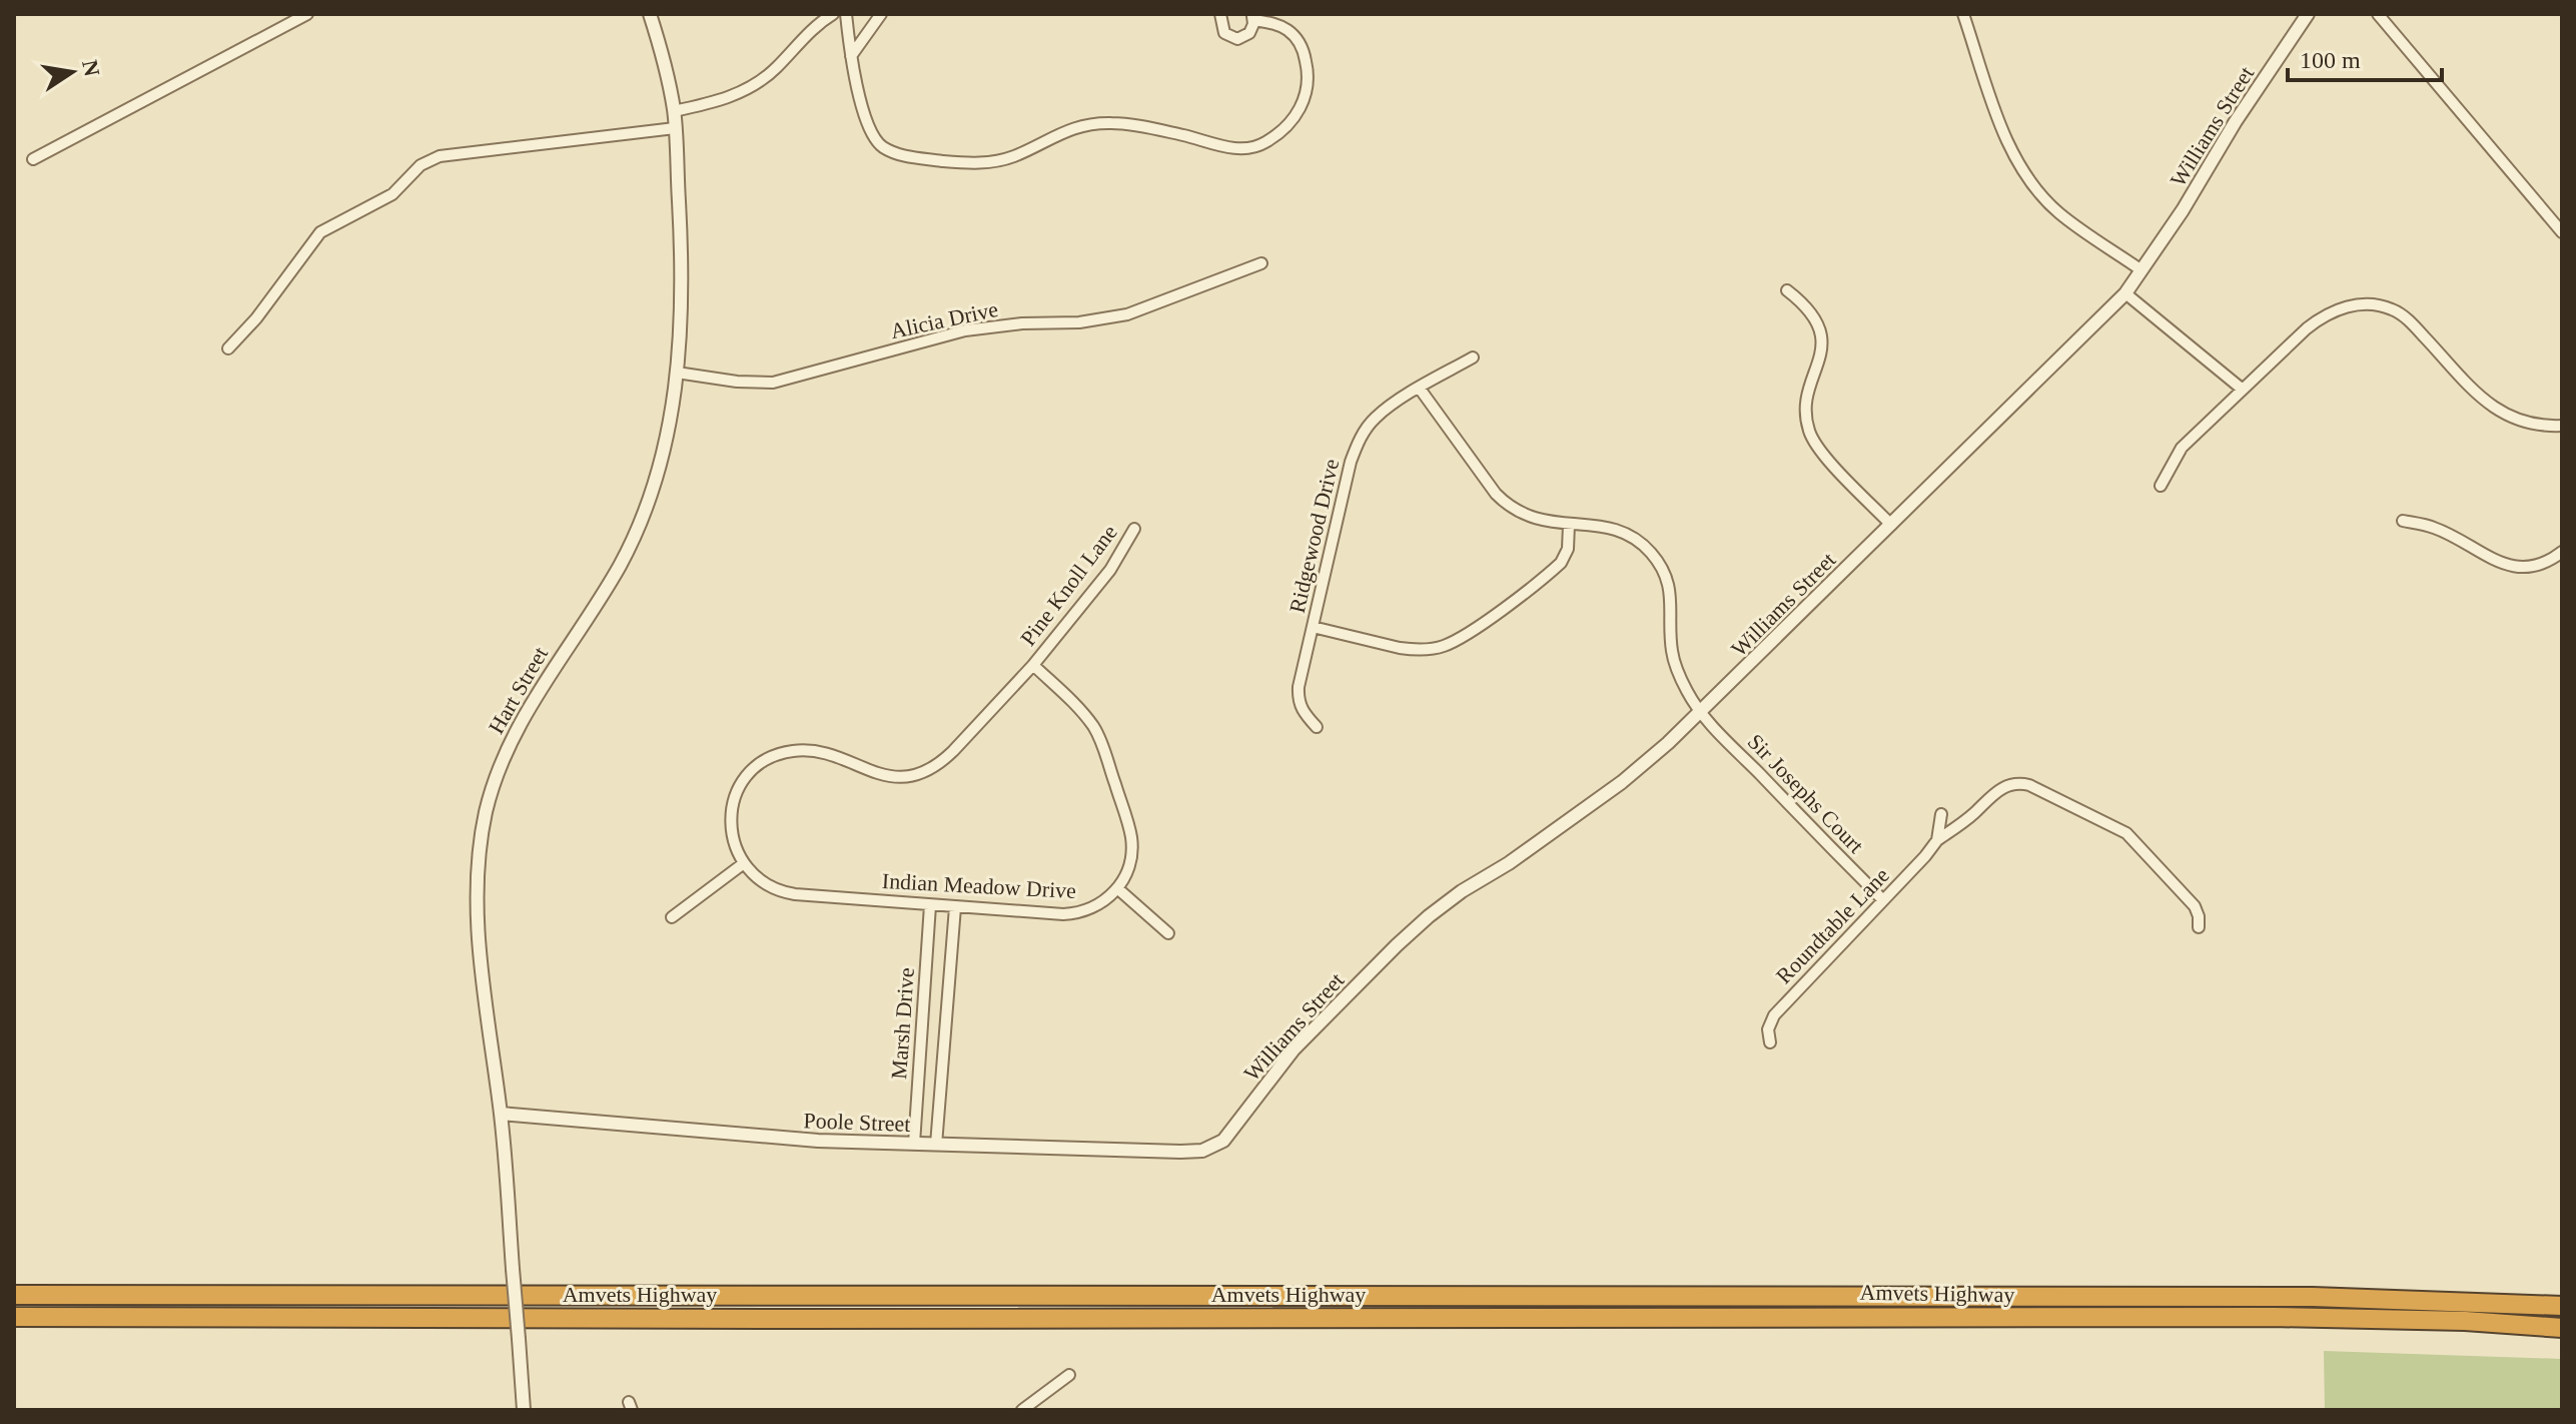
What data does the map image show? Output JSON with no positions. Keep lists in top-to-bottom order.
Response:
{
  "streets": {
    "highway": ["Amvets Highway"],
    "street": [
      "Williams Street",
      "Alicia Drive",
      "Ridgewood Drive",
      "Pine Knoll Lane",
      "Hart Street",
      "Sir Josephs Court",
      "Indian Meadow Drive",
      "Roundtable Lane",
      "Marsh Drive",
      "Poole Street"
    ]
  },
  "crossings": [
    ["Williams Street", "Sir Josephs Court"],
    ["Williams Street", "Poole Street"],
    ["Alicia Drive", "Hart Street"],
    ["Ridgewood Drive", "Sir Josephs Court"],
    ["Hart Street", "Poole Street"],
    ["Sir Josephs Court", "Roundtable Lane"],
    ["Indian Meadow Drive", "Marsh Drive"],
    ["Marsh Drive", "Poole Street"]
  ],
  "scale_bar": "100 m",
  "north": "right"
}
